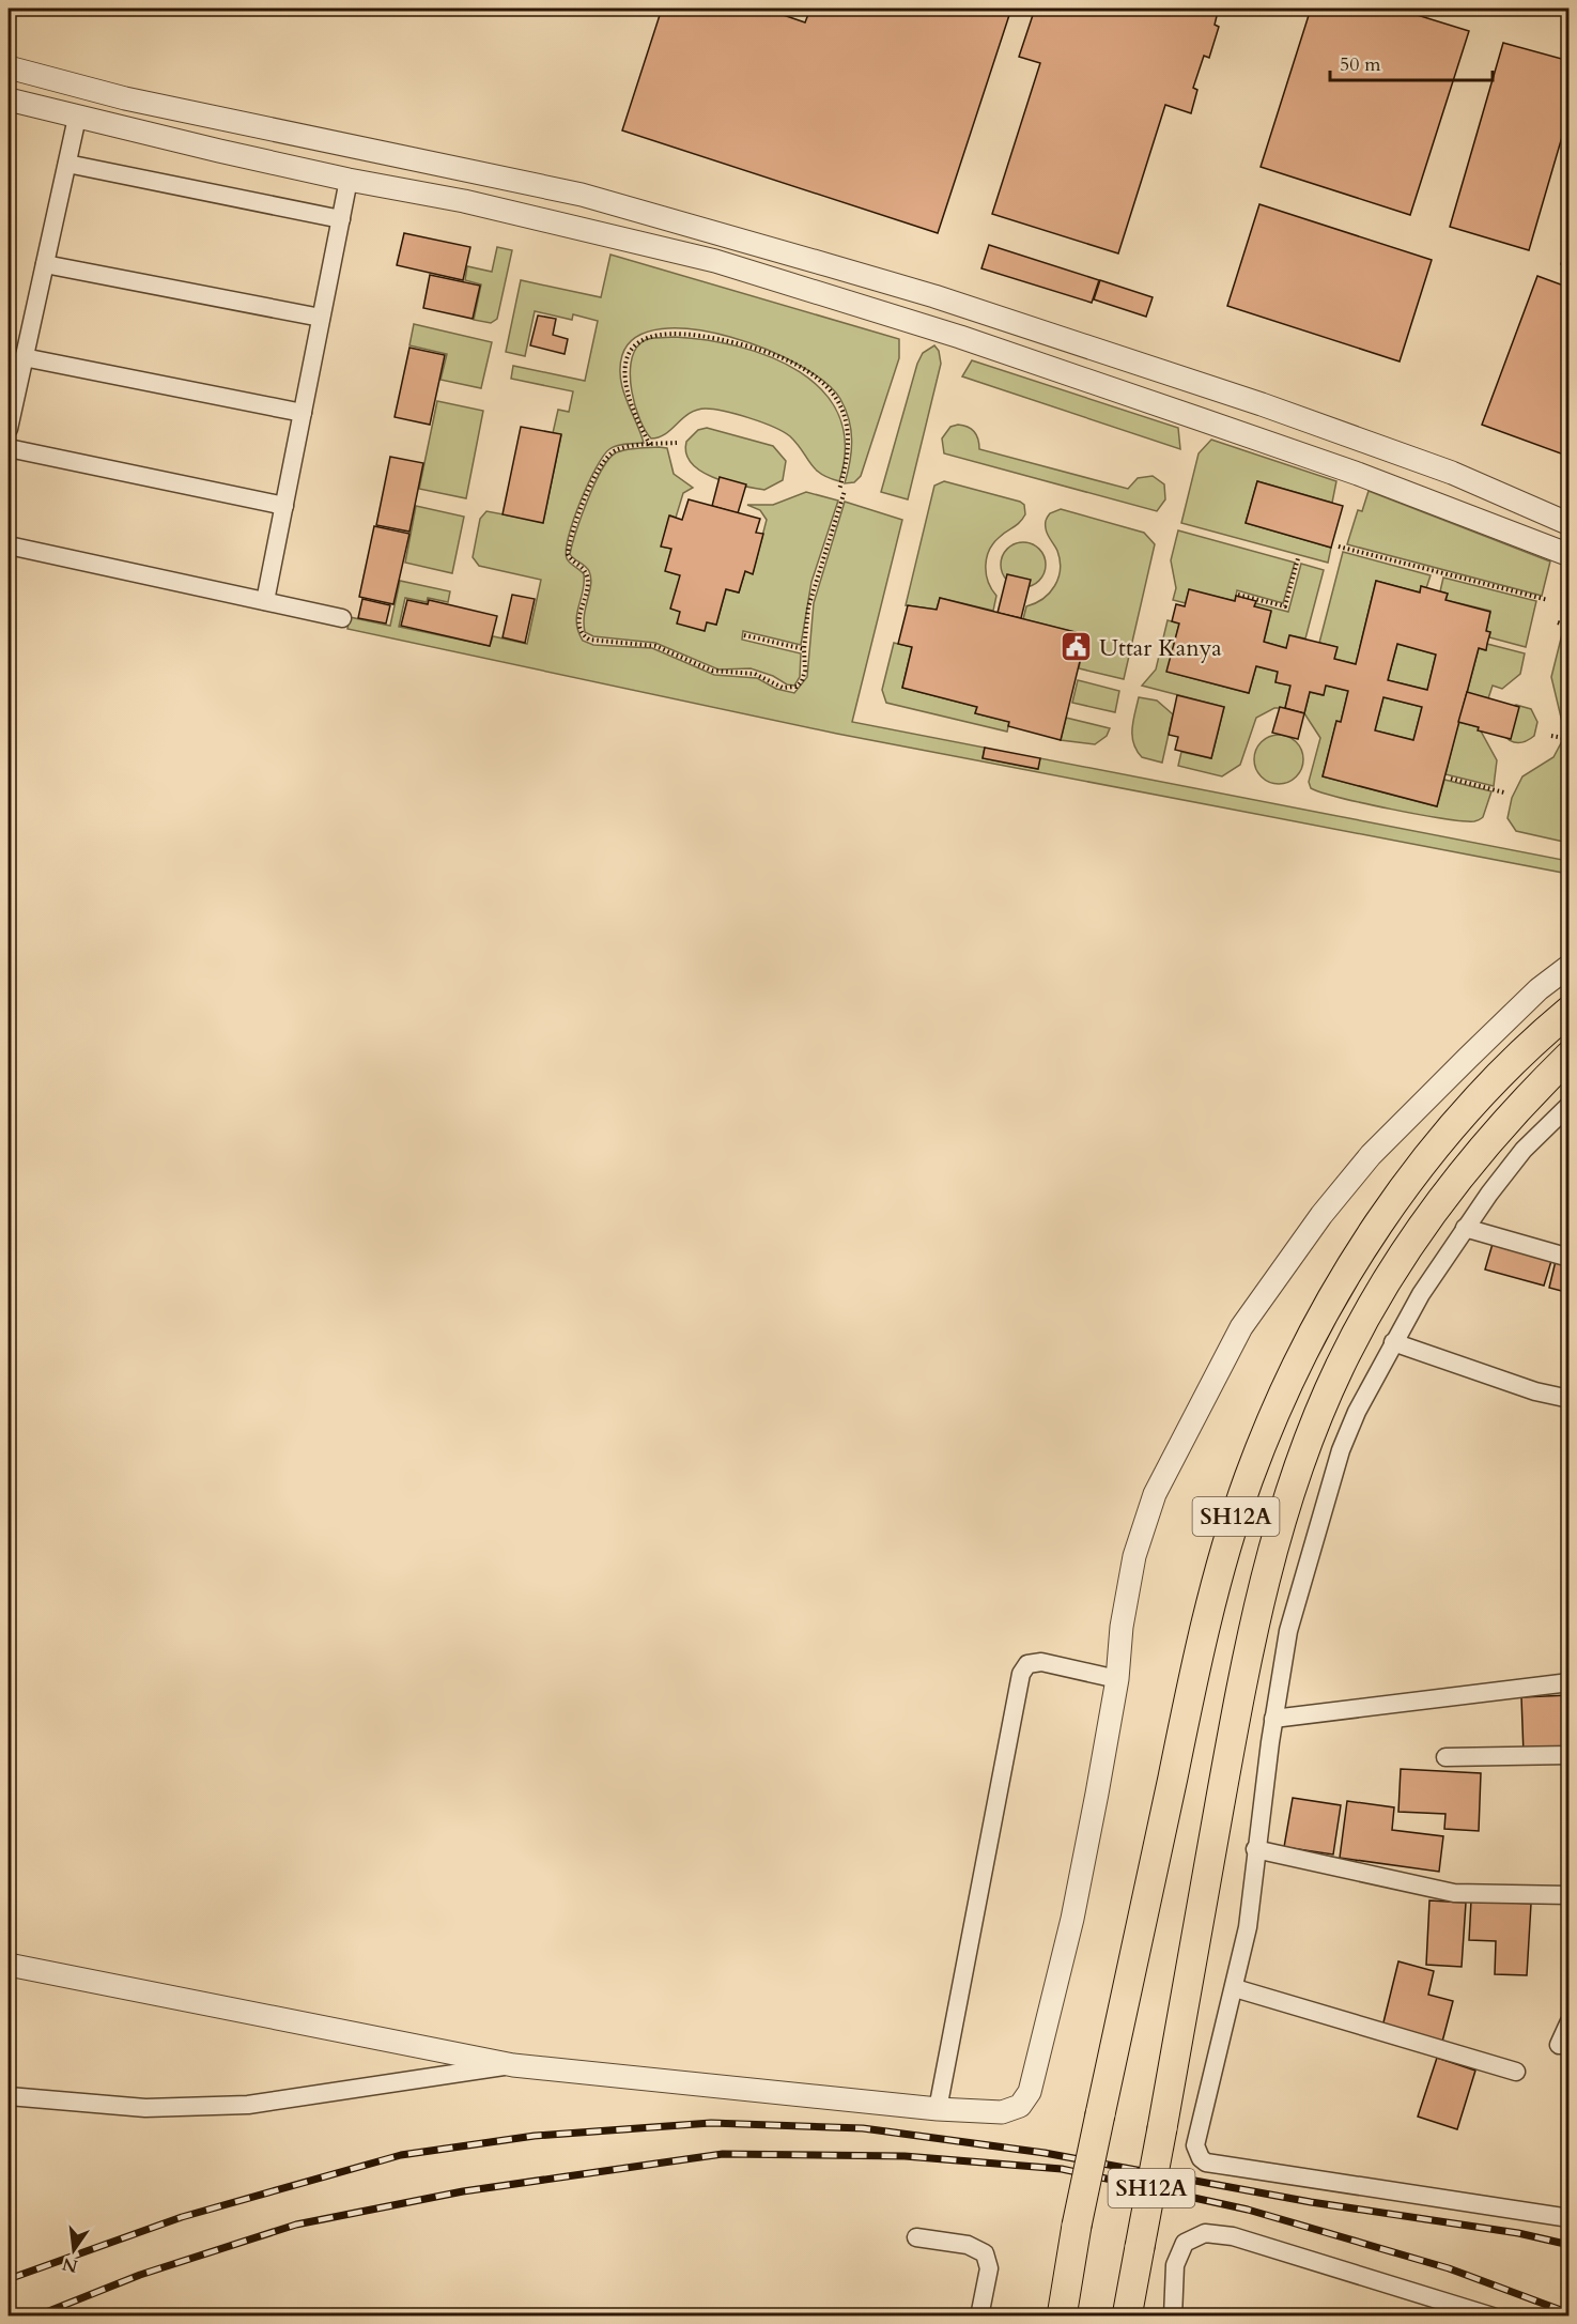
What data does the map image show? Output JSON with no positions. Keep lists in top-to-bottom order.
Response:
{
  "streets": {
    "main road": ["SH12A"]
  },
  "places": {
    "public building": ["Uttar Kanya"]
  },
  "scale_bar": "50 m",
  "north": "bottom"
}
